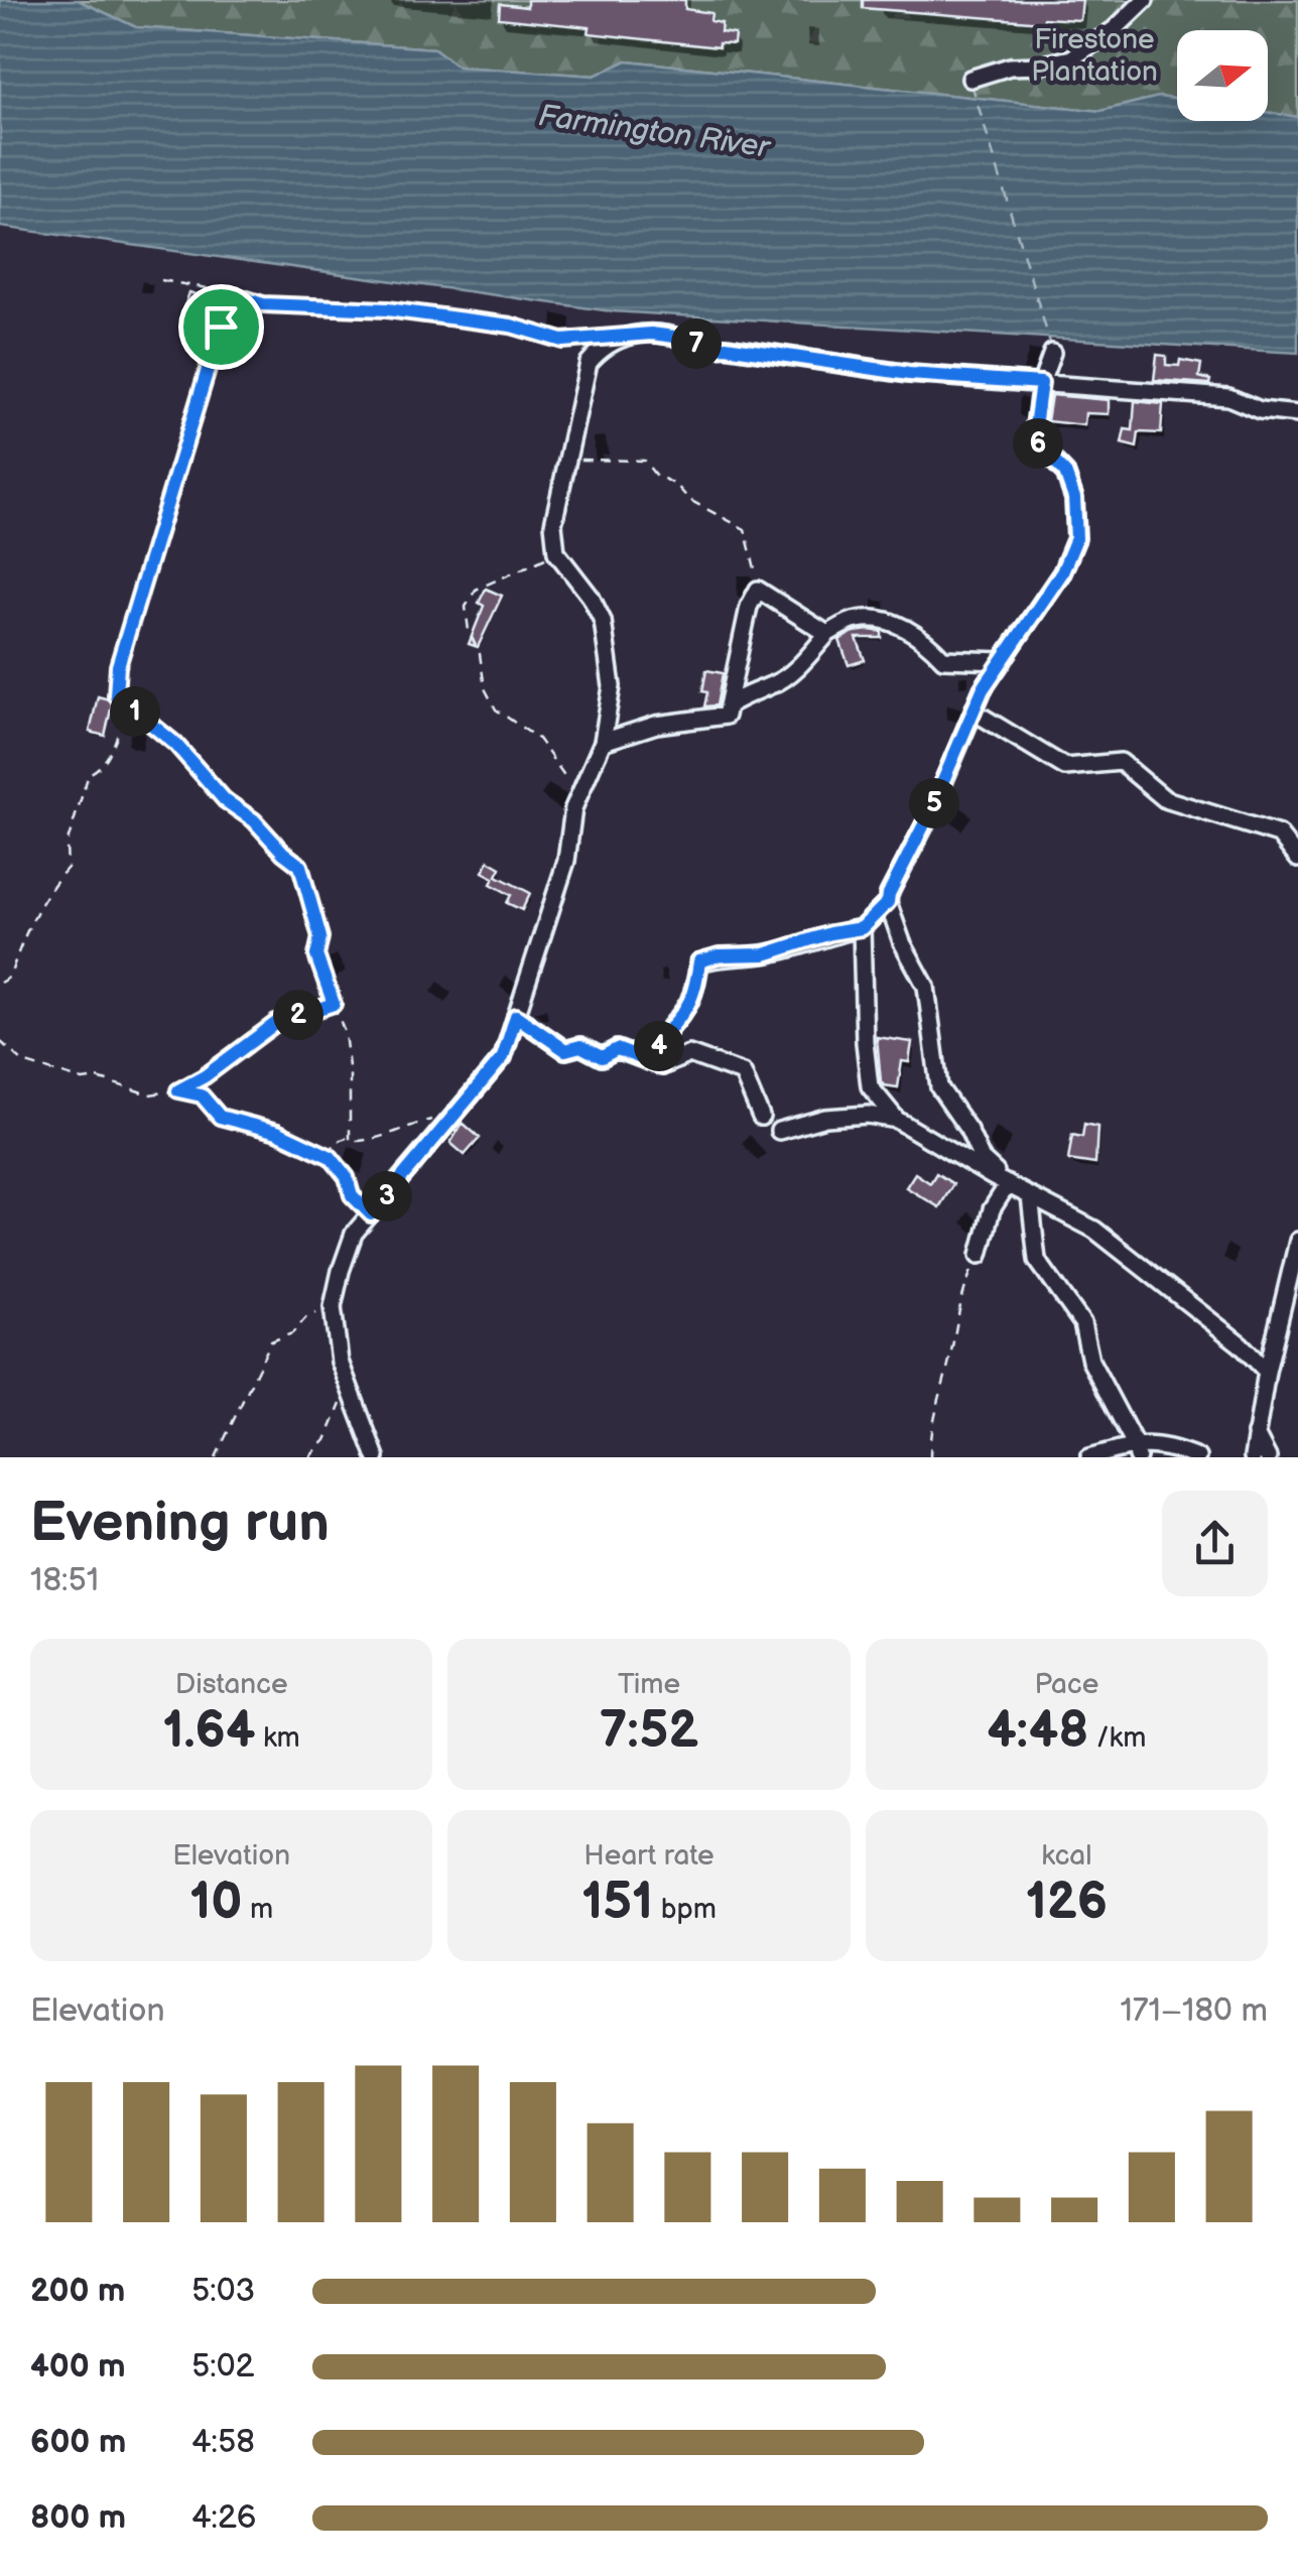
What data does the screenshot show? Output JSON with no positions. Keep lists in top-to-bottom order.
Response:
{
  "water": ["Farmington River"],
  "parks": ["Firestone Plantation"],
  "north": "right",
  "page": {
    "pins": [
      "7",
      "6",
      "1",
      "5",
      "2",
      "4",
      "3"
    ],
    "heading": ["Evening run", "18:51"],
    "stats": [
      ["Distance", "1.64 km"],
      ["Time", "7:52"],
      ["Pace", "4:48 /km"],
      ["Elevation", "10 m"],
      ["Heart rate", "151 bpm"],
      ["kcal", "126"]
    ],
    "chart": ["Elevation", "171–180 m"],
    "list": [
      {
        "name": "200 m",
        "note": "5:03"
      },
      {
        "name": "400 m",
        "note": "5:02"
      },
      {
        "name": "600 m",
        "note": "4:58"
      },
      {
        "name": "800 m",
        "note": "4:26"
      }
    ]
  }
}
